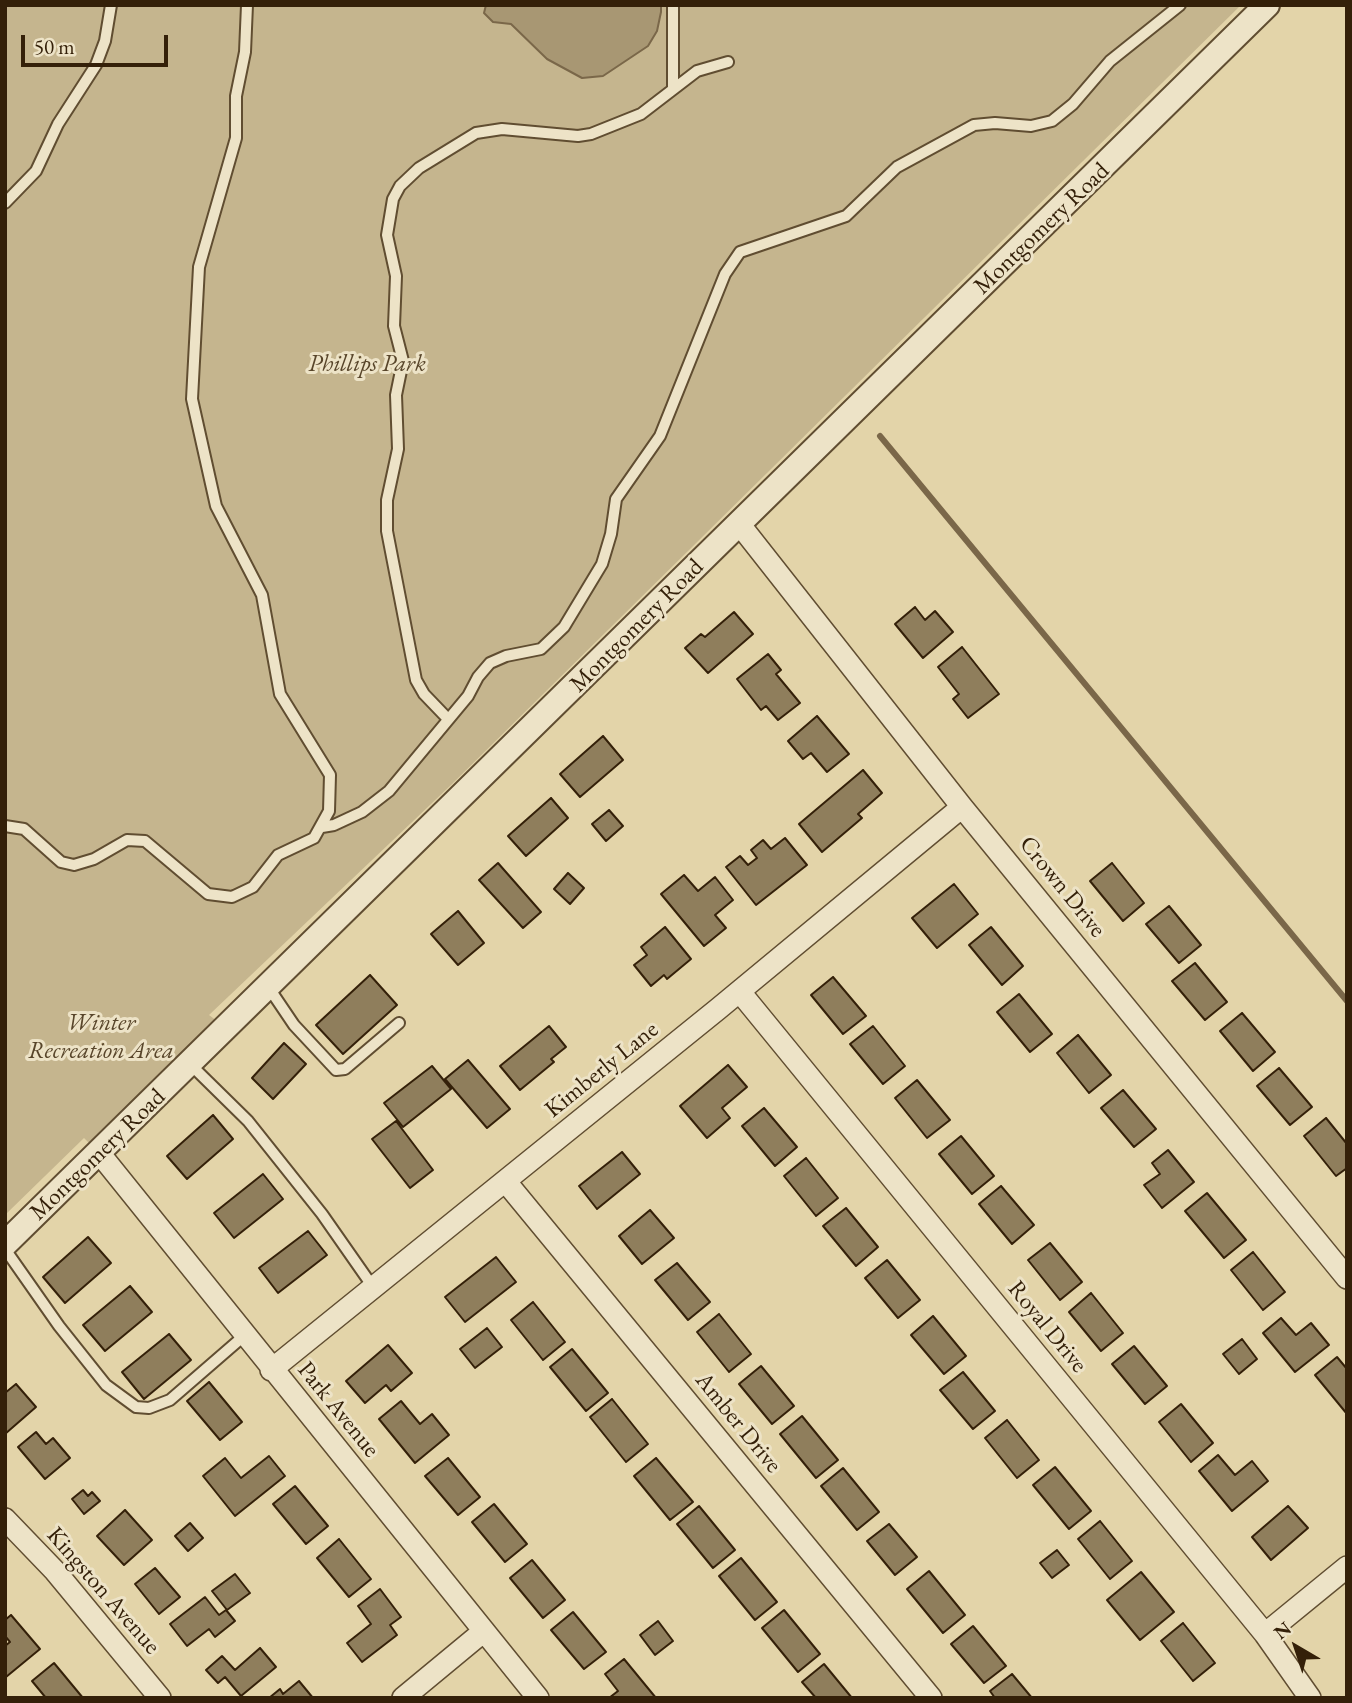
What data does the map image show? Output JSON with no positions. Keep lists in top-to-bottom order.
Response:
{
  "streets": {
    "street": [
      "Montgomery Road",
      "Crown Drive",
      "Kimberly Lane",
      "Royal Drive",
      "Park Avenue",
      "Amber Drive",
      "Kingston Avenue"
    ]
  },
  "crossings": [
    ["Montgomery Road", "Crown Drive"],
    ["Montgomery Road", "Park Avenue"],
    ["Crown Drive", "Kimberly Lane"],
    ["Kimberly Lane", "Royal Drive"],
    ["Kimberly Lane", "Park Avenue"],
    ["Kimberly Lane", "Amber Drive"]
  ],
  "parks": ["Phillips Park", "Winter Recreation Area"],
  "scale_bar": "50 m",
  "north": "top left"
}
